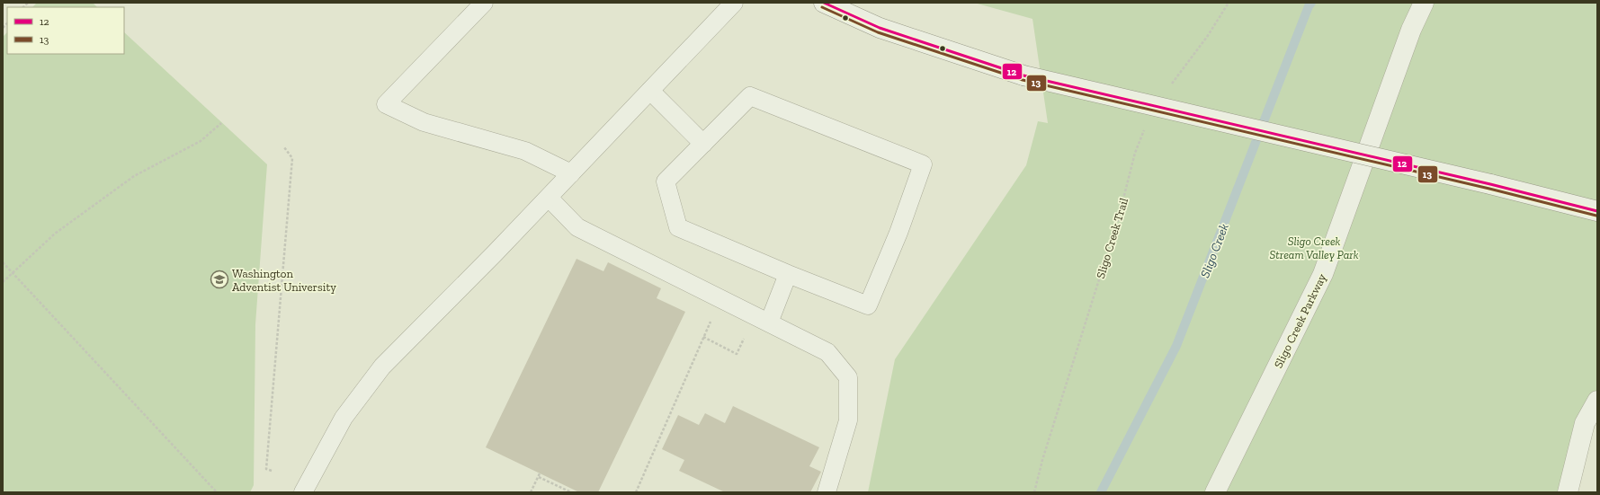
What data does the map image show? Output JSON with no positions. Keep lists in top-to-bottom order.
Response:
{
  "streets": {
    "main road": ["Sligo Creek Parkway"],
    "path": ["Sligo Creek Trail"]
  },
  "water": ["Sligo Creek"],
  "parks": ["Sligo Creek Stream Valley Park"],
  "places": {
    "school or university": ["Washington Adventist University"]
  },
  "lines": ["transit line 12", "transit line 13"],
  "legend": ["12", "13"]
}
